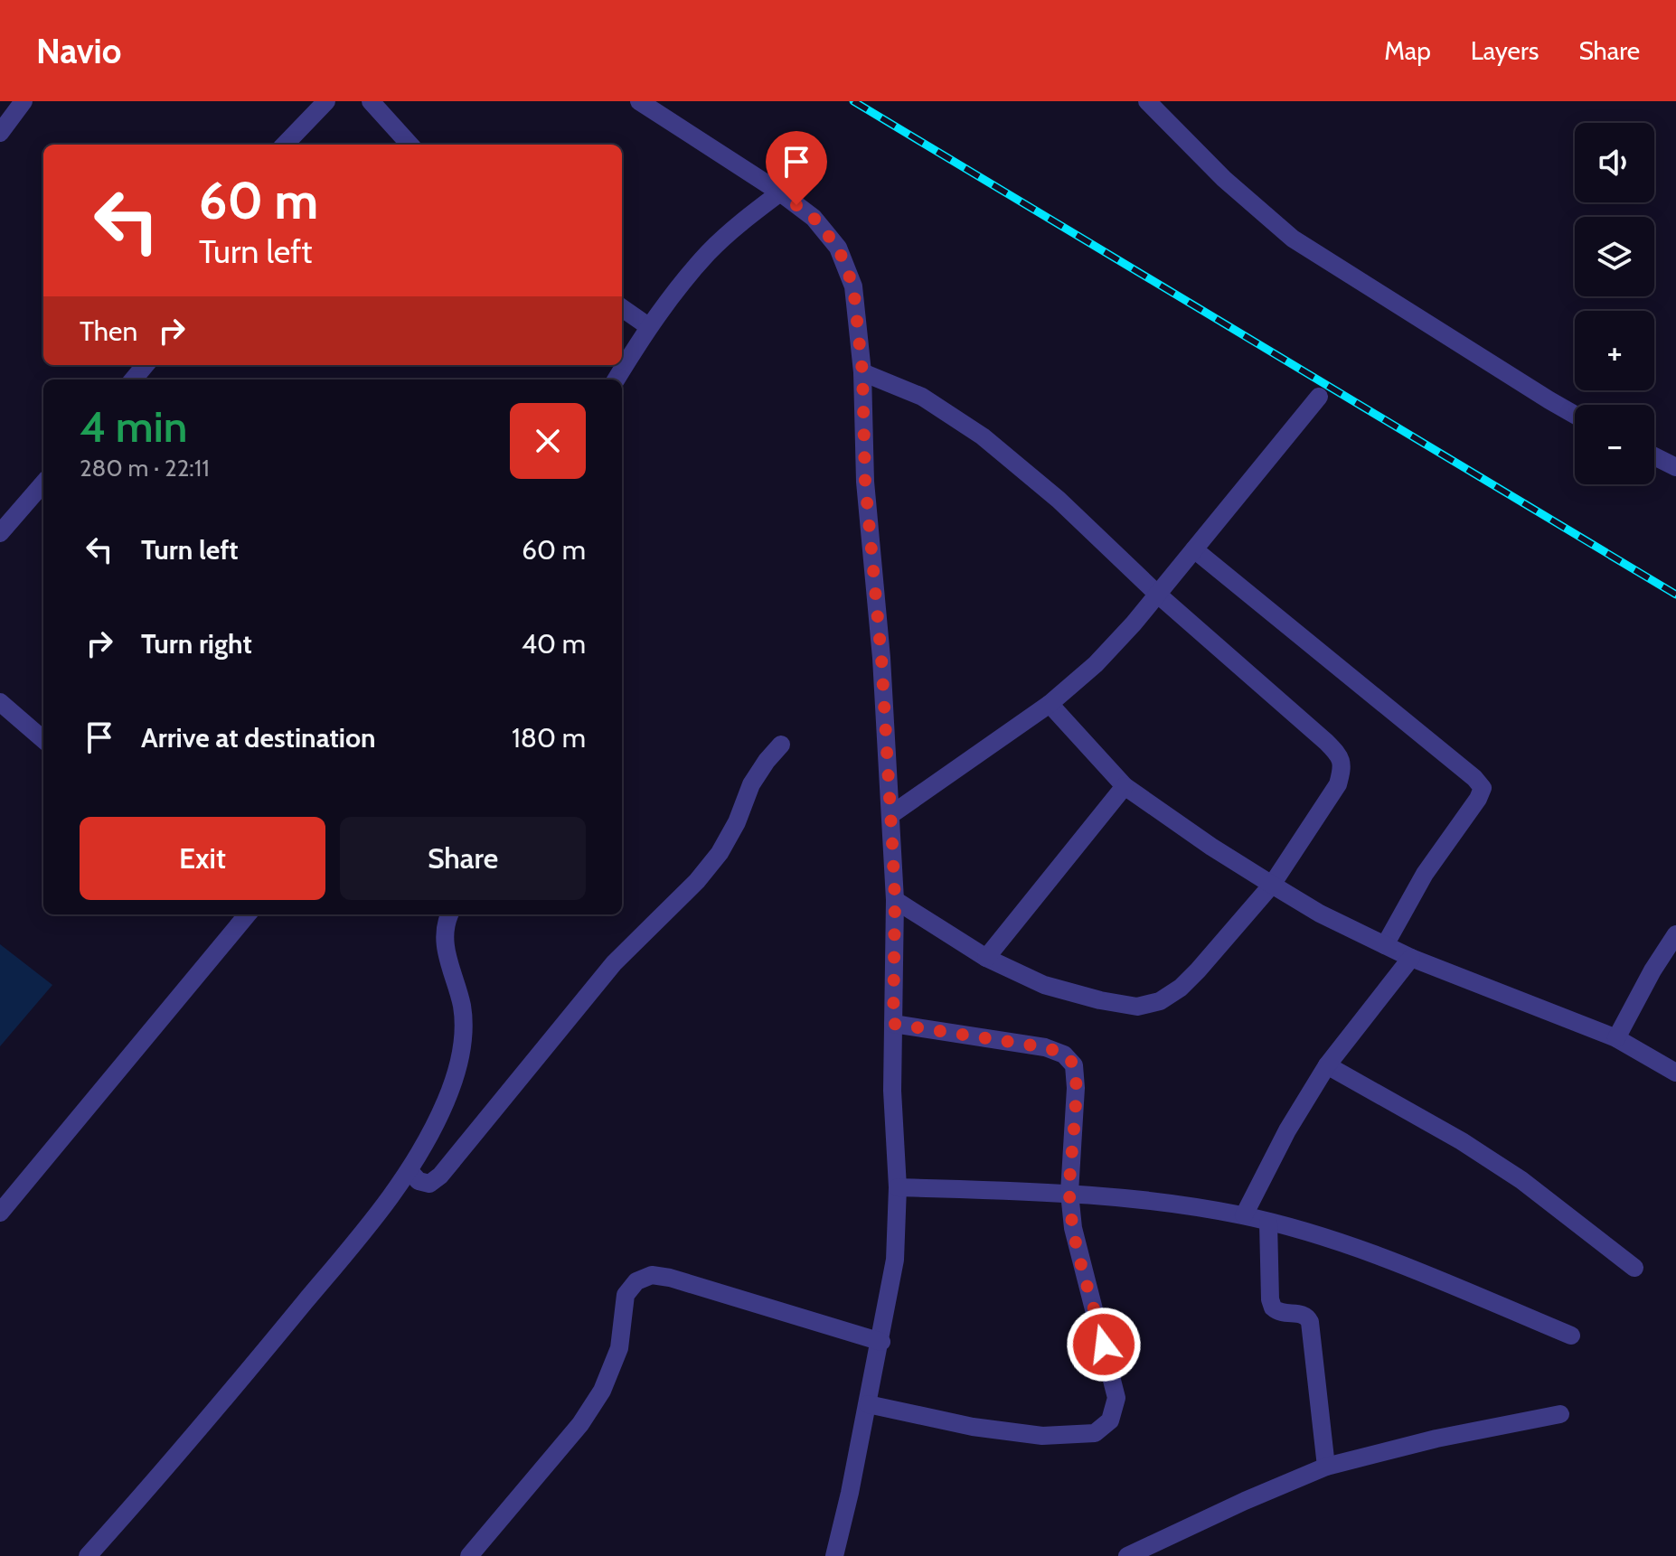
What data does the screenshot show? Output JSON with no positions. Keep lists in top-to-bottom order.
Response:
{
  "page": {
    "header": "Navio",
    "nav": ["Map", "Layers", "Share"],
    "map_buttons": ["+", "−"],
    "turn": ["60 m", "Turn left"],
    "then": "Then",
    "heading": ["4 min", "280 m · 22:11"],
    "list": [
      {
        "name": "Turn left",
        "value": "60 m"
      },
      {
        "name": "Turn right",
        "value": "40 m"
      },
      {
        "name": "Arrive at destination",
        "value": "180 m"
      }
    ],
    "buttons": ["Exit", "Share"]
  }
}
